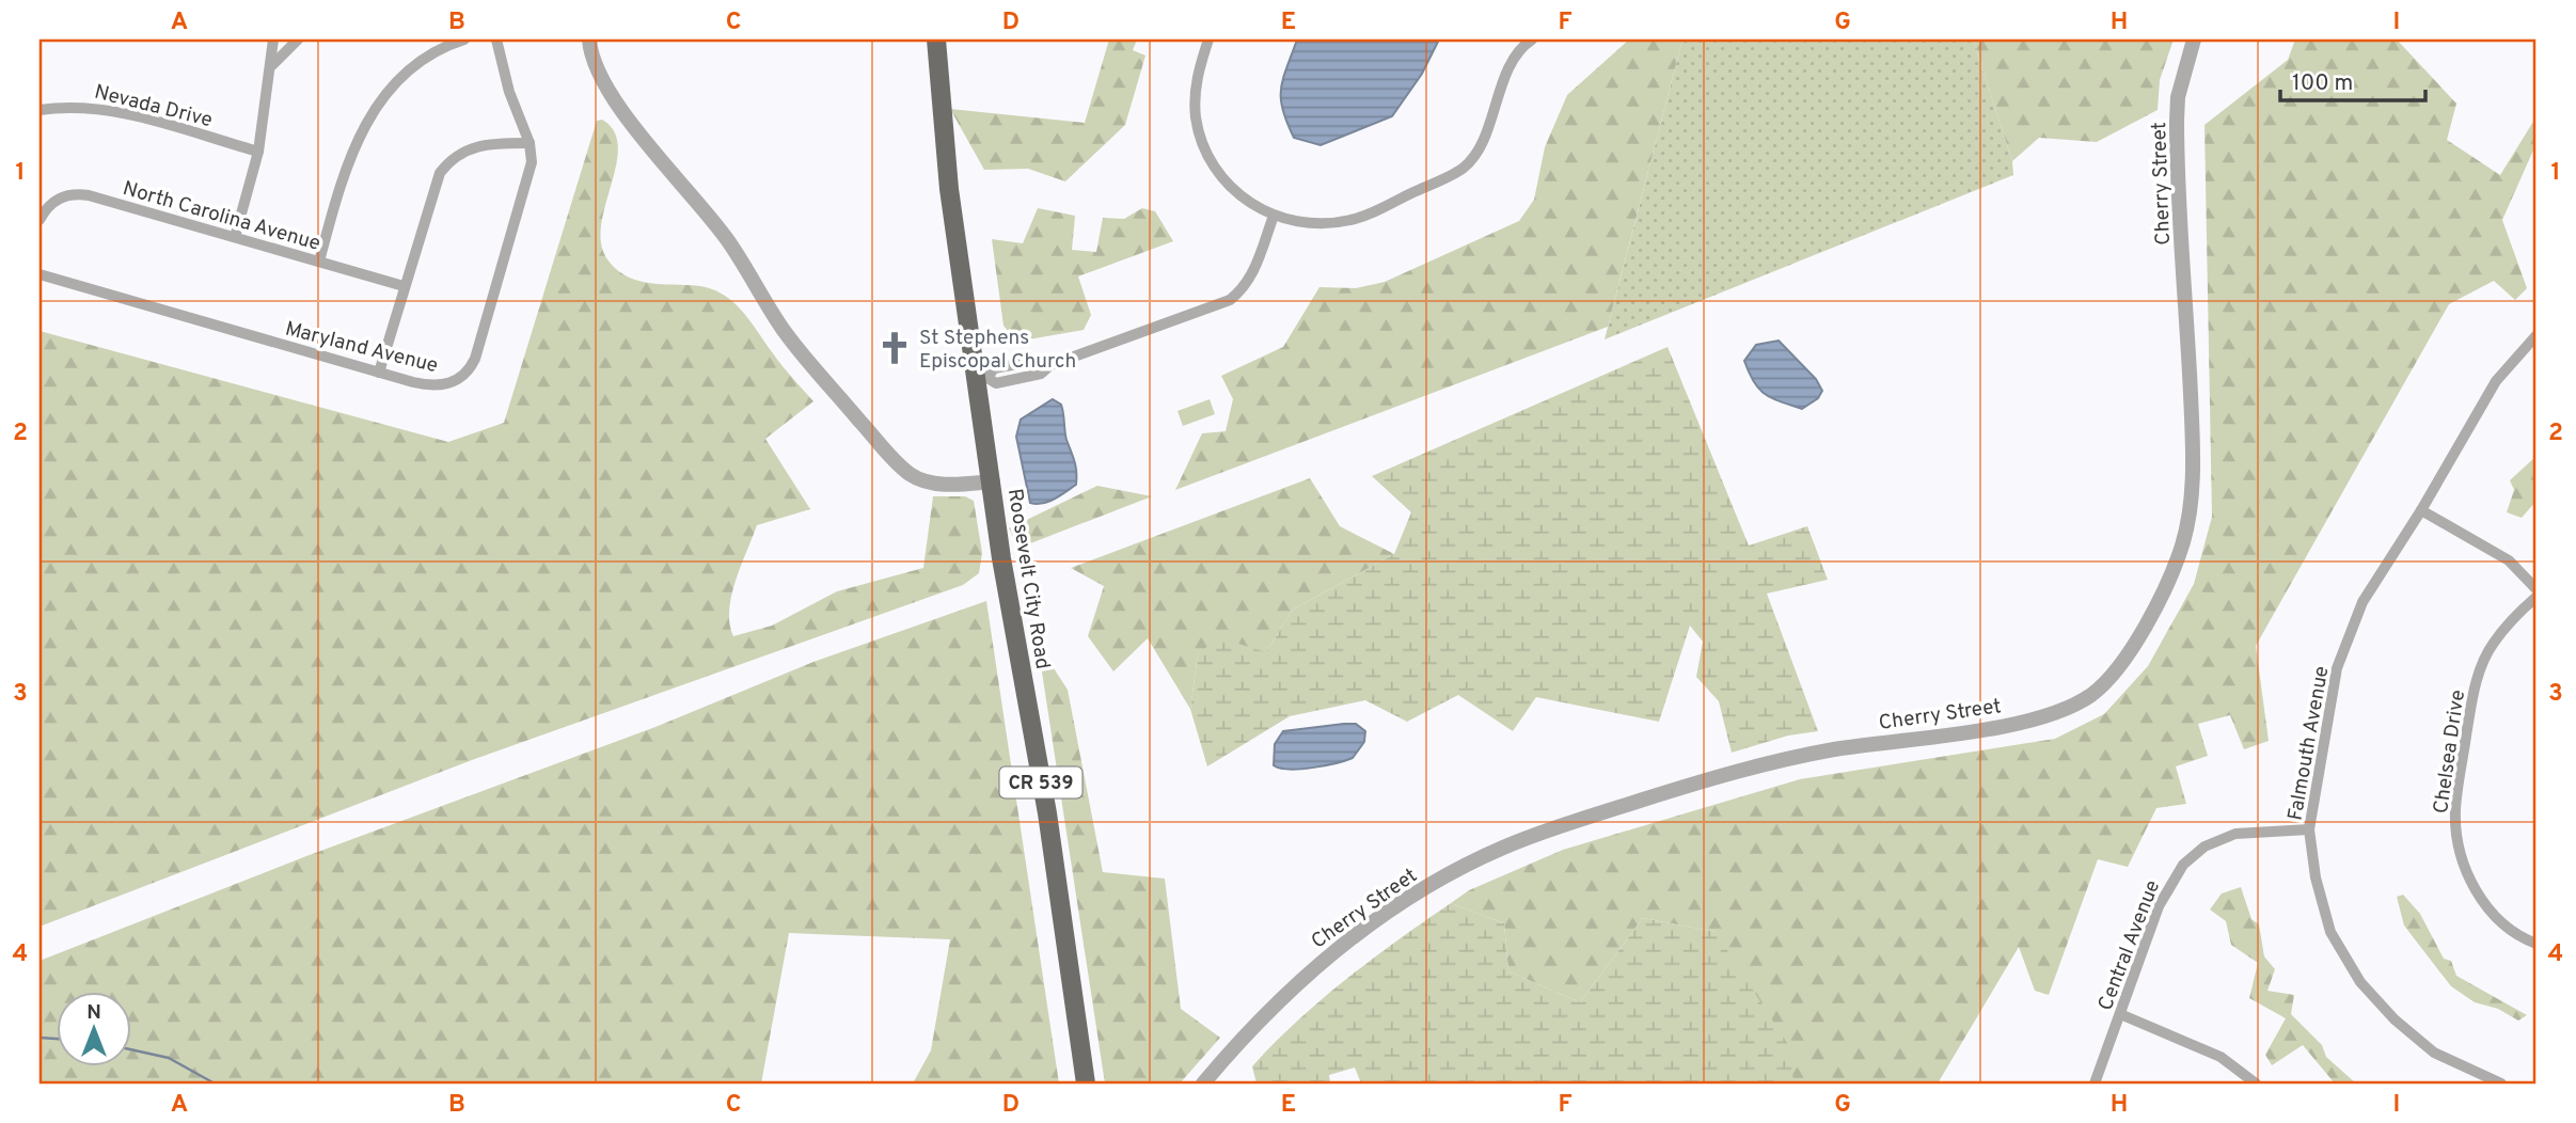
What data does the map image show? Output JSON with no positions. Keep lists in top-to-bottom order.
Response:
{
  "streets": {
    "main road": ["Roosevelt City Road", "CR 539"],
    "street": [
      "Nevada Drive",
      "Cherry Street",
      "North Carolina Avenue",
      "Maryland Avenue",
      "Falmouth Avenue",
      "Chelsea Drive",
      "Central Avenue"
    ]
  },
  "crossings": [
    ["Roosevelt City Road", "CR 539"],
    ["Falmouth Avenue", "Central Avenue"]
  ],
  "places": {
    "church": ["St Stephens Episcopal Church"]
  },
  "scale_bar": "100 m",
  "north": "top",
  "grid": {
    "columns": [
      "A",
      "B",
      "C",
      "D",
      "E",
      "F",
      "G",
      "H",
      "I"
    ],
    "rows": [
      "1",
      "2",
      "3",
      "4"
    ]
  }
}
